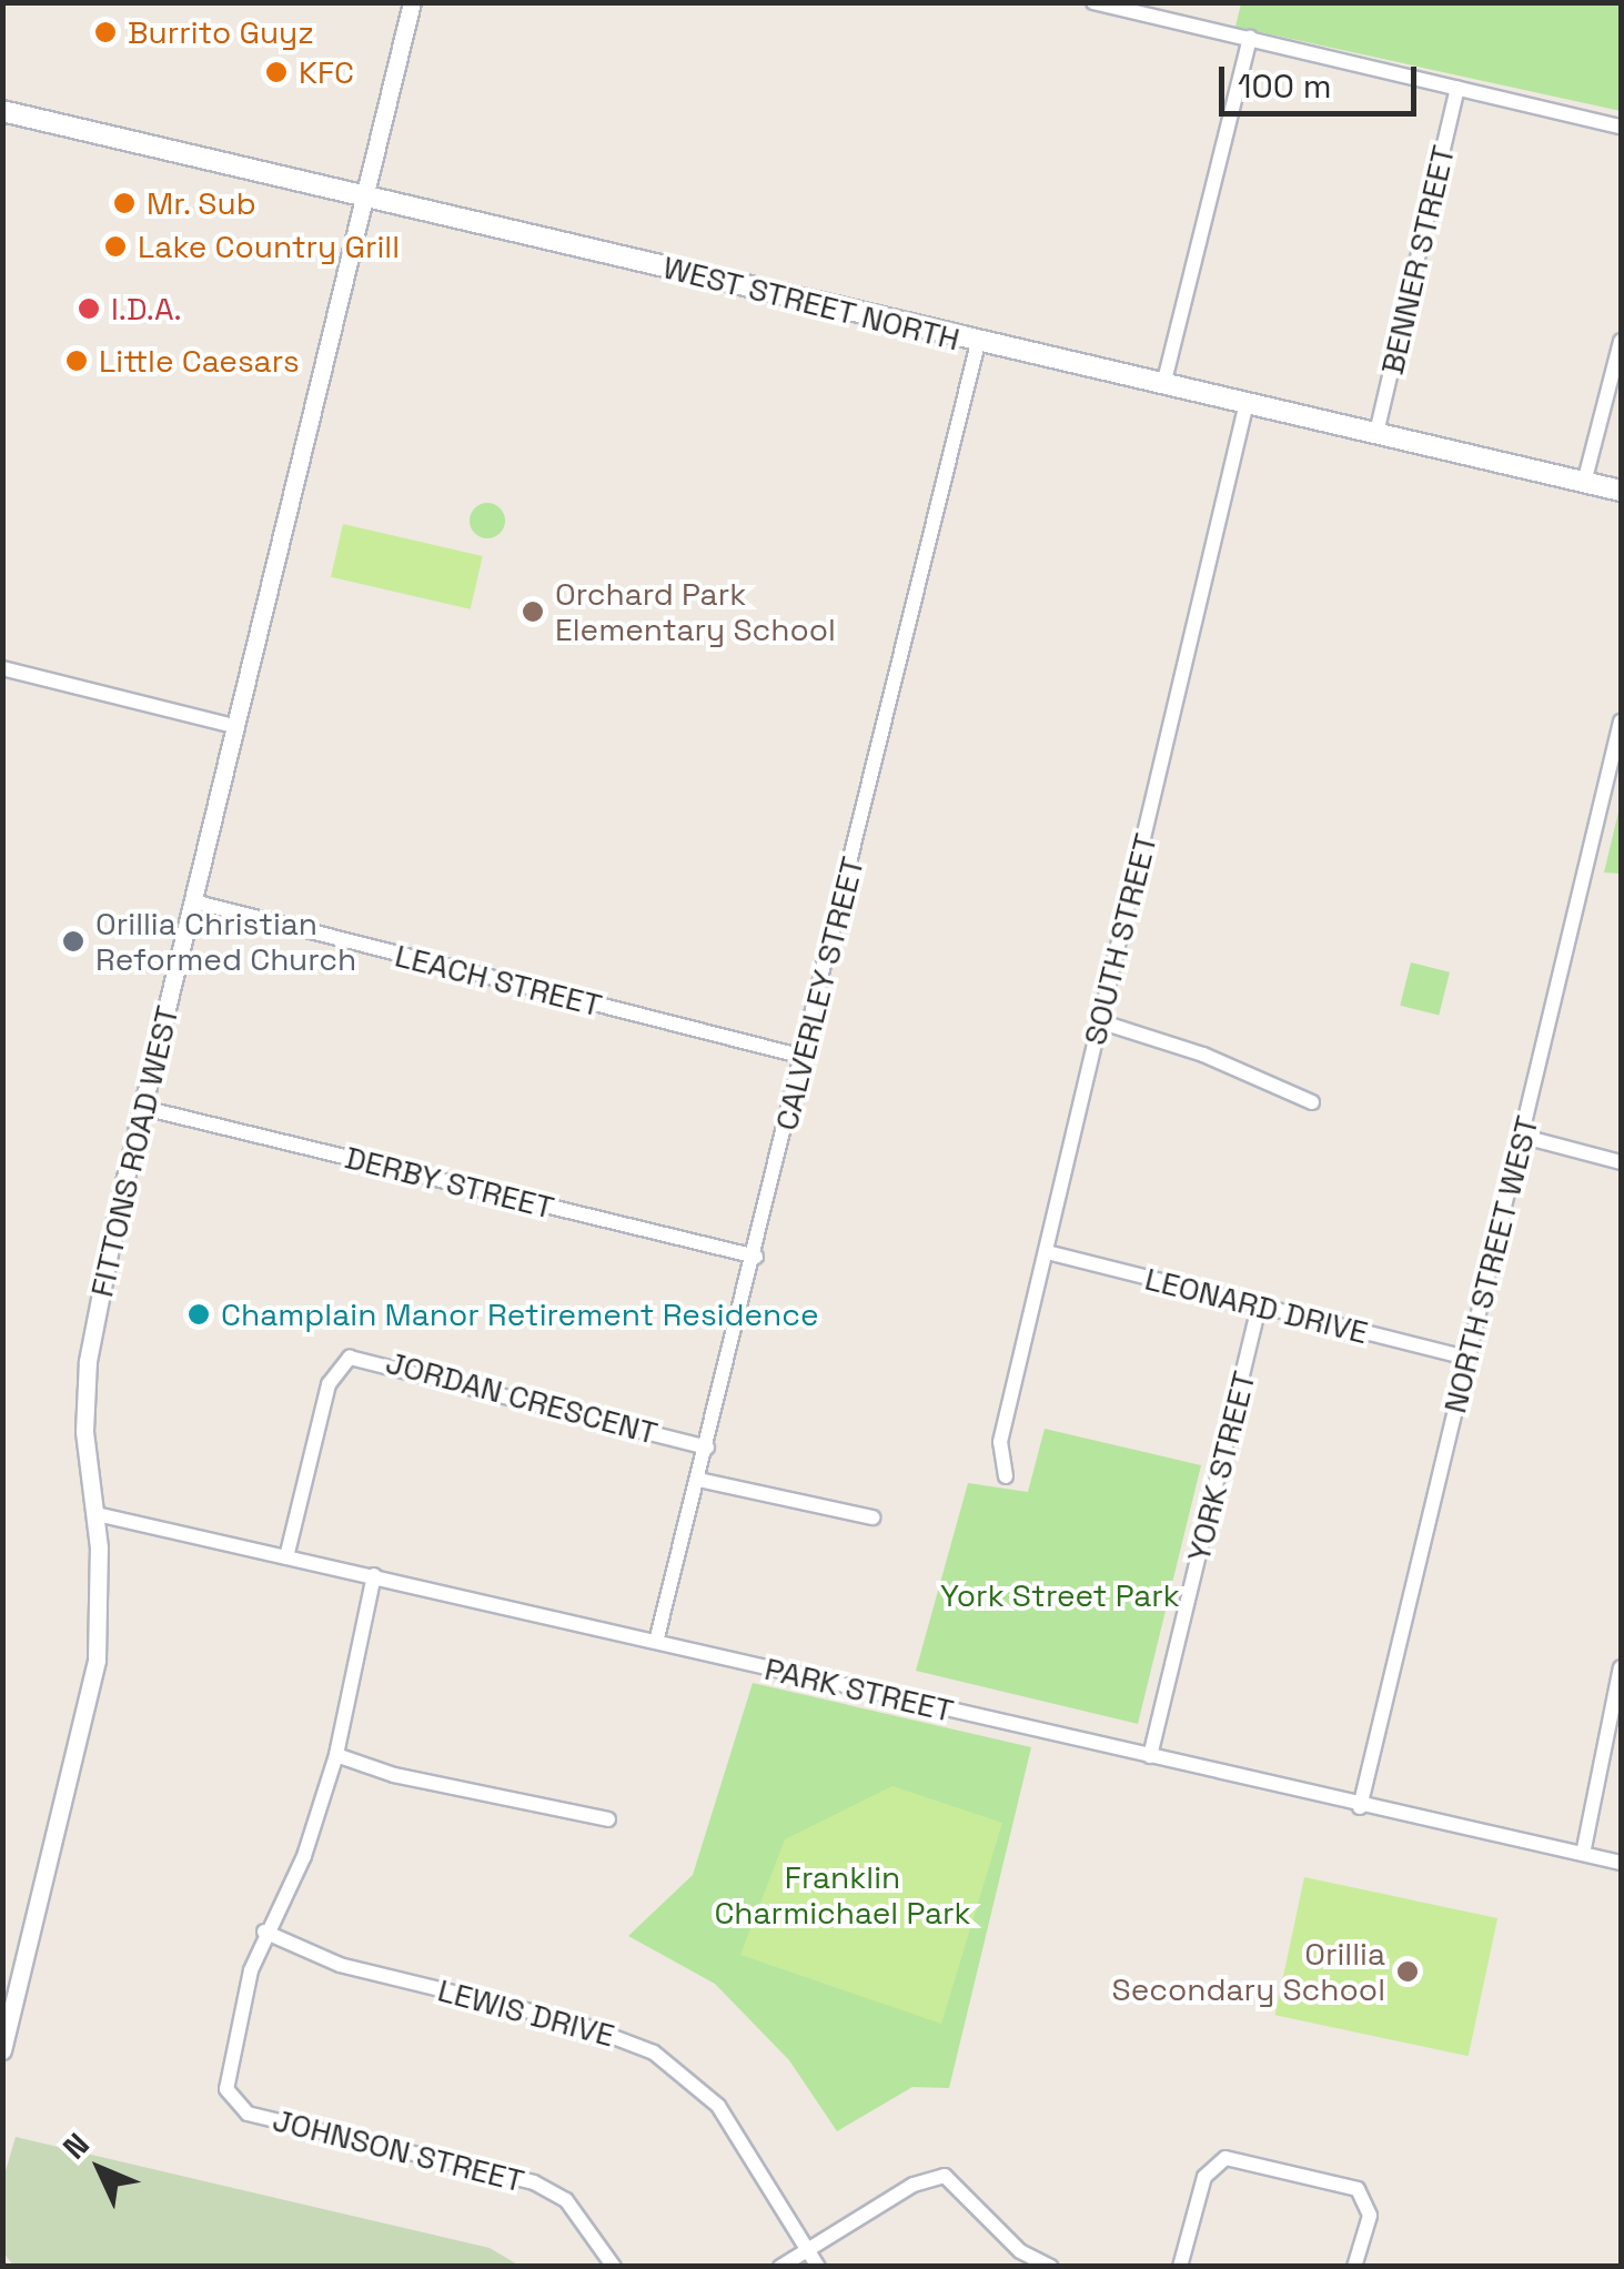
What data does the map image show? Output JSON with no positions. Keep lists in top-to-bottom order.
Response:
{
  "streets": {
    "main road": ["WEST STREET NORTH"],
    "street": [
      "BENNER STREET",
      "SOUTH STREET",
      "LEACH STREET",
      "CALVERLEY STREET",
      "FITTONS ROAD WEST",
      "DERBY STREET",
      "NORTH STREET WEST",
      "LEONARD DRIVE",
      "JORDAN CRESCENT",
      "YORK STREET",
      "PARK STREET",
      "LEWIS DRIVE",
      "JOHNSON STREET"
    ]
  },
  "crossings": [
    ["BENNER STREET", "WEST STREET NORTH"],
    ["WEST STREET NORTH", "SOUTH STREET"],
    ["WEST STREET NORTH", "CALVERLEY STREET"],
    ["WEST STREET NORTH", "FITTONS ROAD WEST"],
    ["SOUTH STREET", "LEONARD DRIVE"],
    ["LEACH STREET", "CALVERLEY STREET"],
    ["LEACH STREET", "FITTONS ROAD WEST"],
    ["CALVERLEY STREET", "DERBY STREET"],
    ["CALVERLEY STREET", "JORDAN CRESCENT"],
    ["CALVERLEY STREET", "PARK STREET"],
    ["FITTONS ROAD WEST", "DERBY STREET"],
    ["FITTONS ROAD WEST", "PARK STREET"],
    ["NORTH STREET WEST", "LEONARD DRIVE"],
    ["NORTH STREET WEST", "PARK STREET"],
    ["LEONARD DRIVE", "YORK STREET"],
    ["JORDAN CRESCENT", "PARK STREET"],
    ["YORK STREET", "PARK STREET"],
    ["PARK STREET", "JOHNSON STREET"],
    ["LEWIS DRIVE", "JOHNSON STREET"]
  ],
  "parks": ["York Street Park", "Franklin Charmichael Park"],
  "places": [
    "Burrito Guyz",
    "KFC",
    "Mr. Sub",
    "Lake Country Grill",
    "I.D.A.",
    "Little Caesars",
    "Orchard Park Elementary School",
    "Orillia Christian Reformed Church",
    "Champlain Manor Retirement Residence",
    "Orillia Secondary School"
  ],
  "scale_bar": "100 m",
  "north": "top left"
}
